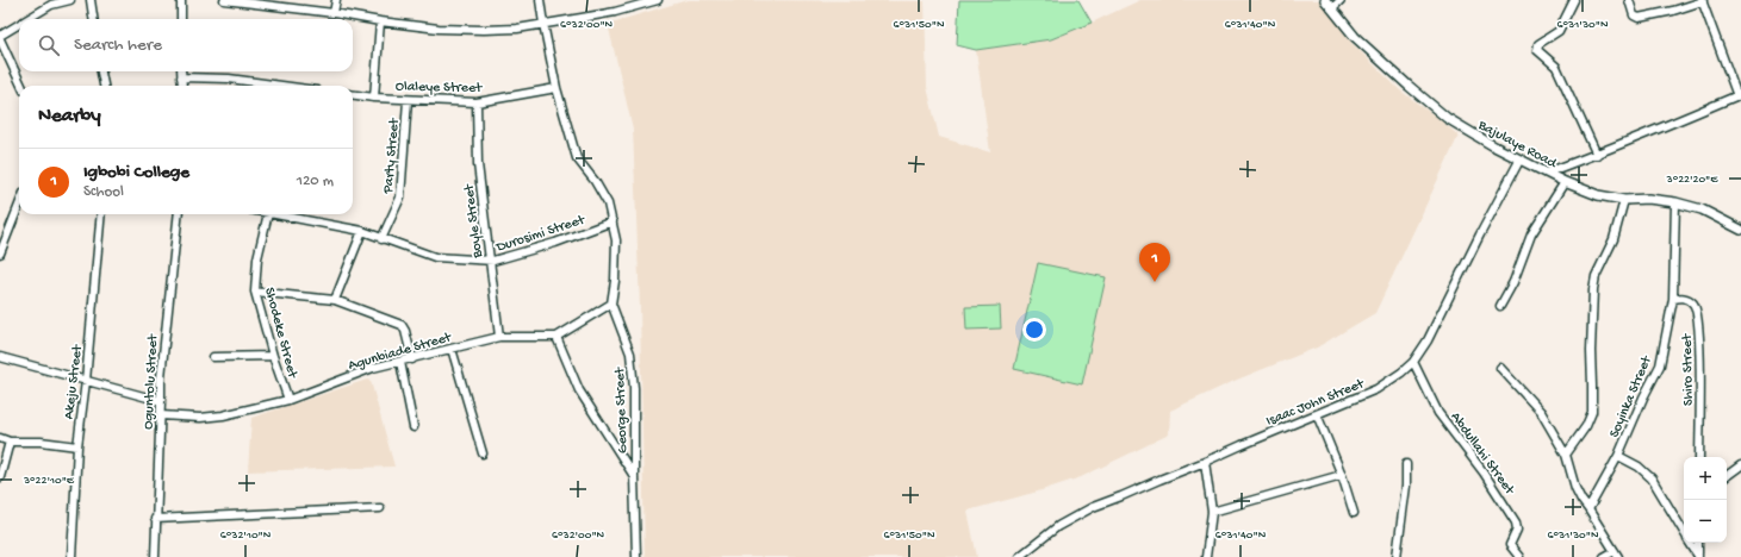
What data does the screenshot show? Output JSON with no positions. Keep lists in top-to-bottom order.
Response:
{
  "streets": {
    "street": [
      "Olaleye Street",
      "Bajulaye Road",
      "Party Street",
      "Boyle Street",
      "Durosimi Street",
      "Shodeke Street",
      "Agunbiade Street",
      "Shiro Street",
      "Akeju Street",
      "Oguntolu Street",
      "Soyinka Street",
      "Isaac John Street",
      "George Street",
      "Abdullahi Street"
    ]
  },
  "crossings": [
    ["Olaleye Street", "Party Street"],
    ["Olaleye Street", "Boyle Street"],
    ["Olaleye Street", "George Street"],
    ["Bajulaye Road", "Soyinka Street"],
    ["Bajulaye Road", "Isaac John Street"],
    ["Party Street", "Durosimi Street"],
    ["Boyle Street", "Durosimi Street"],
    ["Boyle Street", "Agunbiade Street"],
    ["Durosimi Street", "George Street"],
    ["Shodeke Street", "Agunbiade Street"],
    ["Agunbiade Street", "Oguntolu Street"],
    ["Agunbiade Street", "George Street"],
    ["Shiro Street", "Soyinka Street"],
    ["Isaac John Street", "Abdullahi Street"]
  ],
  "page": {
    "search": "Search here",
    "heading": "Nearby",
    "list": [
      {
        "mark": "1",
        "name": "Igbobi College",
        "note": "School",
        "value": "120 m"
      }
    ],
    "pins": "1",
    "map_buttons": ["+", "−"]
  },
  "coordinates": [
    "6°32'00\"N",
    "6°31'50\"N",
    "6°31'40\"N",
    "6°31'30\"N",
    "3°22'20\"E",
    "3°22'10\"E",
    "6°32'10\"N"
  ]
}
